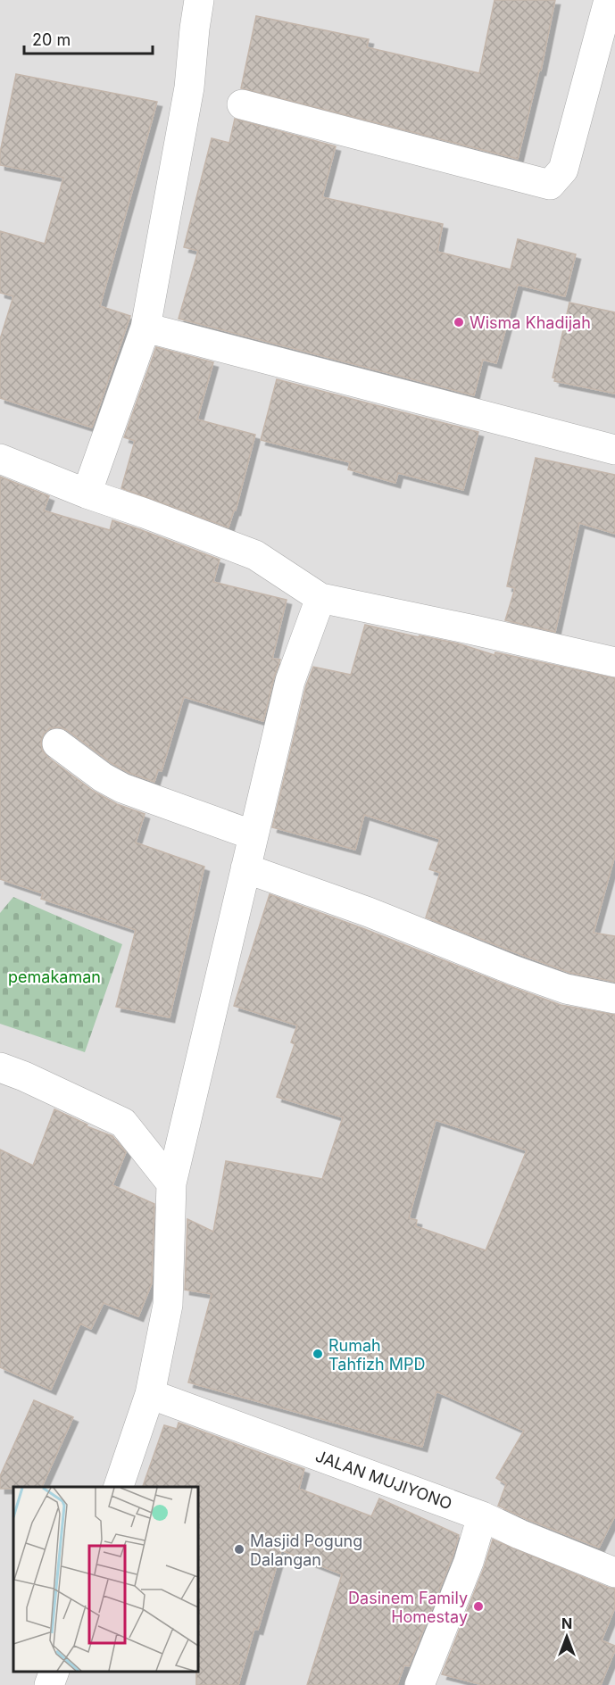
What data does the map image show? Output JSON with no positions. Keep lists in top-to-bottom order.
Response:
{
  "streets": {
    "street": ["JALAN MUJIYONO"]
  },
  "parks": ["pemakaman"],
  "places": [
    "Wisma Khadijah",
    "Rumah Tahfizh MPD",
    "Masjid Pogung Dalangan",
    "Dasinem Family Homestay"
  ],
  "scale_bar": "20 m",
  "north": "top"
}
